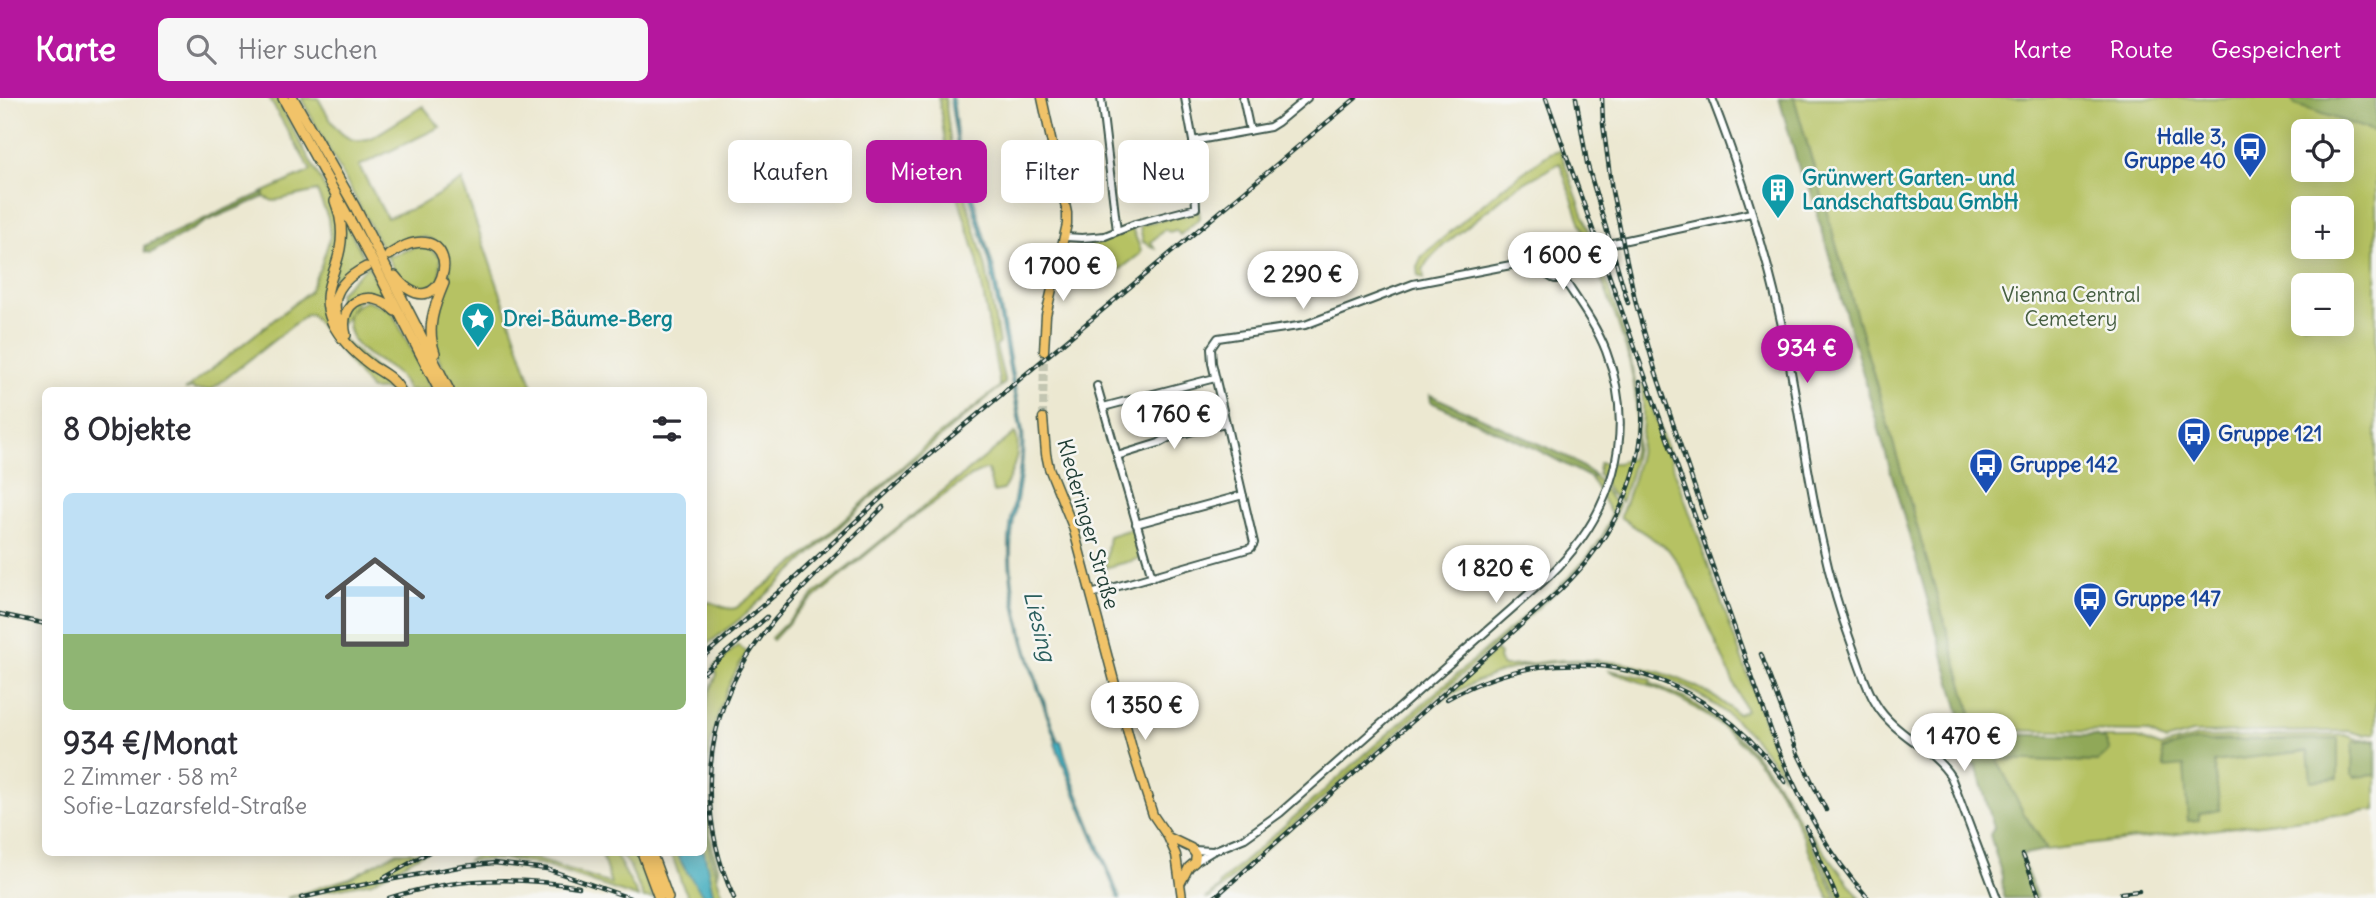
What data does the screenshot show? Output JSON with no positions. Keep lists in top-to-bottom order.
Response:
{
  "streets": {
    "main road": ["Klederinger Straße"]
  },
  "water": ["Liesing"],
  "parks": ["Vienna Central Cemetery"],
  "places": {
    "bus stop": [
      "Halle 3, Gruppe 40",
      "Gruppe 121",
      "Gruppe 142",
      "Gruppe 147"
    ],
    "building": ["Grünwert Garten- und Landschaftsbau GmbH"],
    "place": ["Drei-Bäume-Berg"]
  },
  "page": {
    "header": "Karte",
    "search": "Hier suchen",
    "nav": ["Karte", "Route", "Gespeichert"],
    "map_buttons": ["+", "−"],
    "chip": [
      "Kaufen",
      "Mieten",
      "Filter",
      "Neu"
    ],
    "price": [
      "1 600 €",
      "1 700 €",
      "2 290 €",
      "934 €",
      "1 760 €",
      "1 820 €",
      "1 350 €",
      "1 470 €"
    ],
    "heading": "8 Objekte",
    "list": [
      {
        "name": "934 €/Monat",
        "note": "2 Zimmer · 58 m² · Sofie-Lazarsfeld-Straße"
      }
    ]
  }
}
